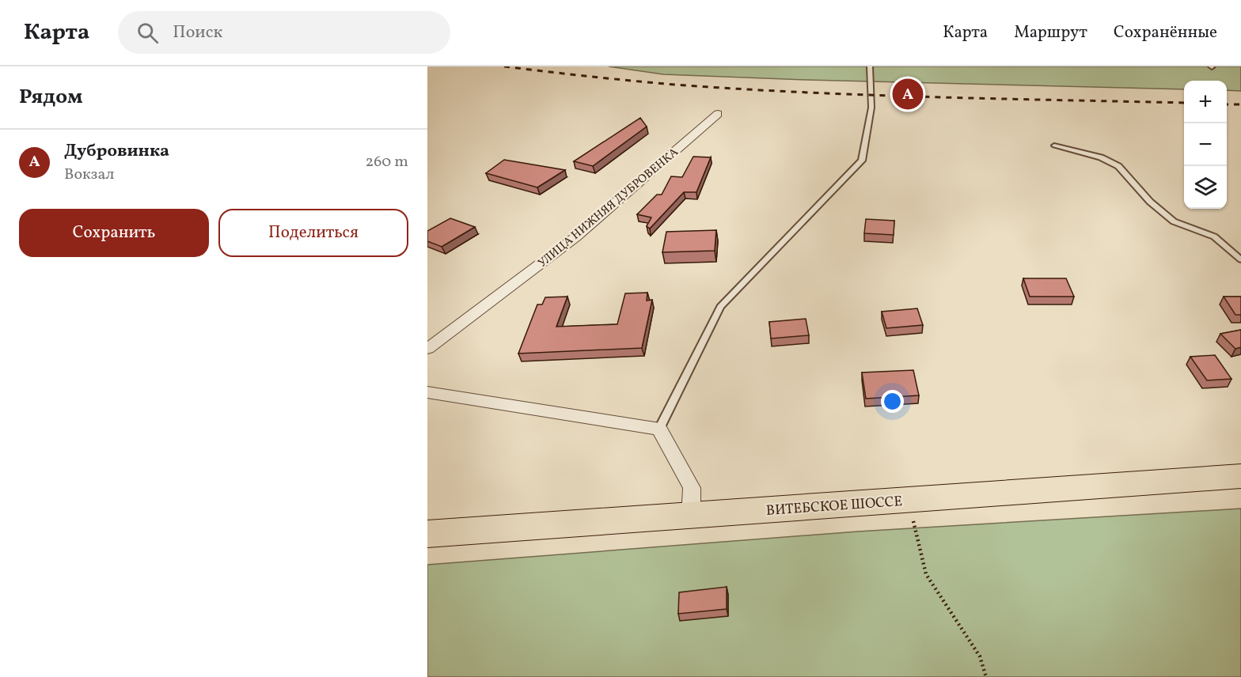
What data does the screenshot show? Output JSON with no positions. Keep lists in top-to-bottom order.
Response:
{
  "streets": {
    "main road": ["ВИТЕБСКОЕ ШОССЕ"],
    "street": ["УЛИЦА НИЖНЯЯ ДУБРОВЕНКА"]
  },
  "page": {
    "header": "Карта",
    "search": "Поиск",
    "nav": ["Карта", "Маршрут", "Сохранённые"],
    "heading": "Рядом",
    "pins": "A",
    "map_buttons": ["+", "−"],
    "list": [
      {
        "mark": "A",
        "name": "Дубровинка",
        "note": "Вокзал",
        "value": "260 m"
      }
    ],
    "buttons": ["Сохранить", "Поделиться"]
  }
}
